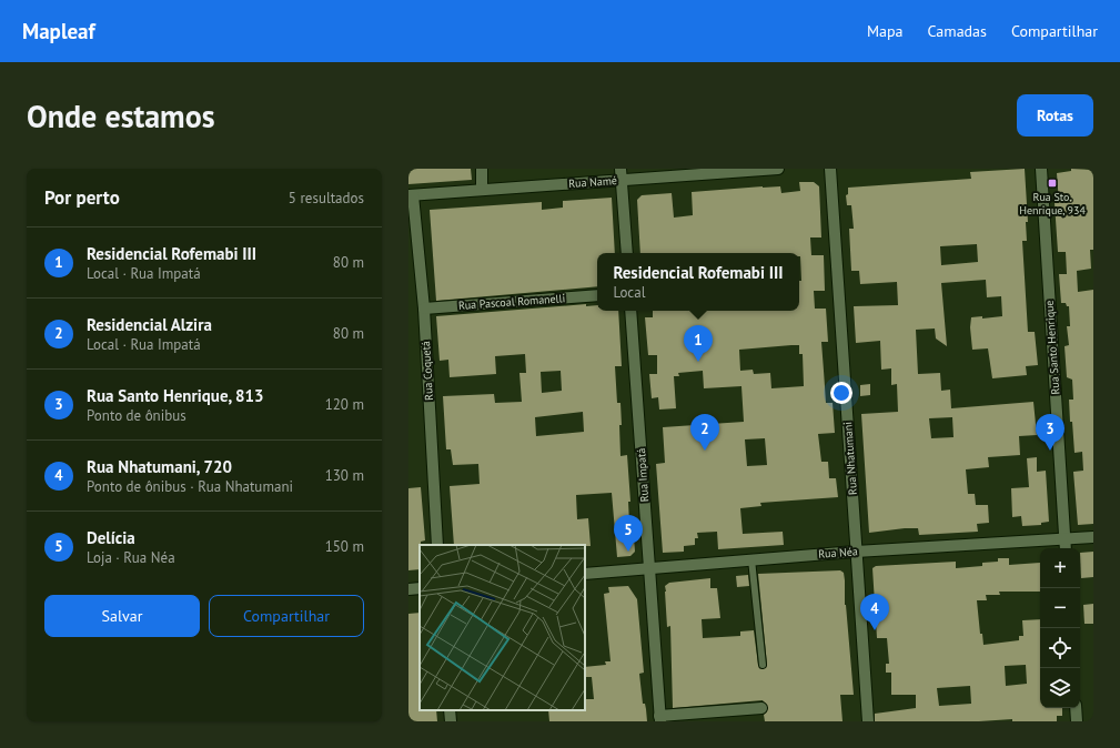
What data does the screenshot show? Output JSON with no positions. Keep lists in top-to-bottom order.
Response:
{
  "streets": {
    "street": [
      "Rua Namé",
      "Rua Pascoal Romanelli",
      "Rua Santo Henrique",
      "Rua Coquetá",
      "Rua Nhatumani",
      "Rua Impatá",
      "Rua Néa"
    ]
  },
  "crossings": [
    ["Rua Namé", "Rua Coquetá"],
    ["Rua Pascoal Romanelli", "Rua Coquetá"],
    ["Rua Santo Henrique", "Rua Néa"],
    ["Rua Nhatumani", "Rua Néa"],
    ["Rua Impatá", "Rua Néa"]
  ],
  "places": {
    "transit": ["Rua Sto. Henrique, 934"]
  },
  "page": {
    "header": "Mapleaf",
    "nav": ["Mapa", "Camadas", "Compartilhar"],
    "buttons": [
      "Rotas",
      ["Salvar", "Compartilhar"]
    ],
    "title": "Onde estamos",
    "heading": ["Por perto", "5 resultados"],
    "list": [
      {
        "mark": "1",
        "name": "Residencial Rofemabi III",
        "note": "Local · Rua Impatá",
        "value": "80 m"
      },
      {
        "mark": "2",
        "name": "Residencial Alzira",
        "note": "Local · Rua Impatá",
        "value": "80 m"
      },
      {
        "mark": "3",
        "name": "Rua Santo Henrique, 813",
        "note": "Ponto de ônibus",
        "value": "120 m"
      },
      {
        "mark": "4",
        "name": "Rua Nhatumani, 720",
        "note": "Ponto de ônibus · Rua Nhatumani",
        "value": "130 m"
      },
      {
        "mark": "5",
        "name": "Delícia",
        "note": "Loja · Rua Néa",
        "value": "150 m"
      }
    ],
    "popup": ["Residencial Rofemabi III", "Local"],
    "pins": [
      "1",
      "2",
      "3",
      "5",
      "4"
    ],
    "map_buttons": ["+", "−"]
  }
}
